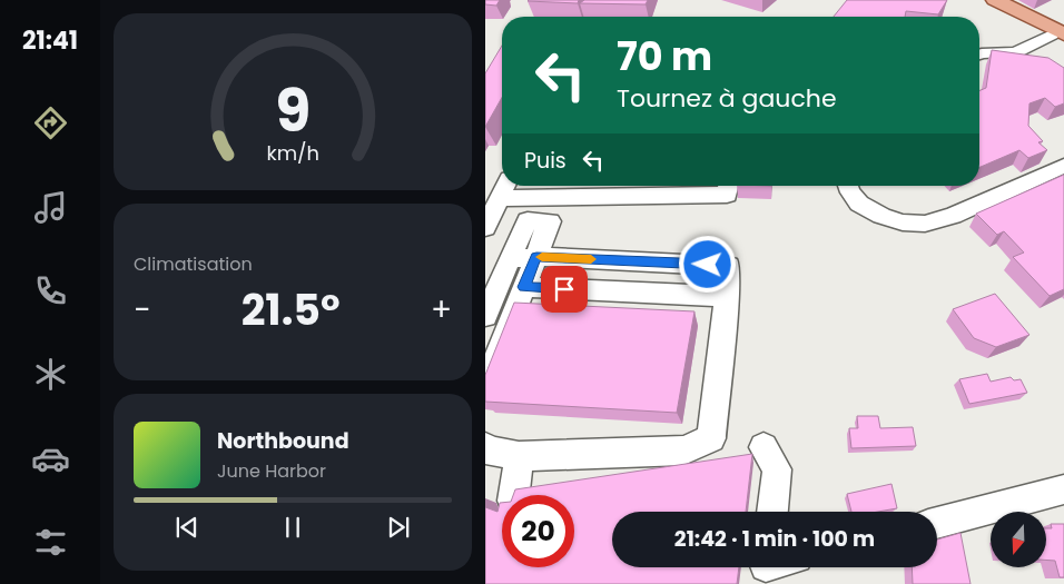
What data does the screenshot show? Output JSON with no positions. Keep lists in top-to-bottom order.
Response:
{
  "north": "bottom",
  "page": {
    "tabs": "21:41",
    "turn": ["70 m", "Tournez à gauche"],
    "then": "Puis",
    "tile": "Climatisation",
    "heat": ["−", "21.5°", "+"],
    "song": ["Northbound", "June Harbor"],
    "limit": "20",
    "trip": "21:42 · 1 min · 100 m",
    "gauge": ["9", "km/h"]
  }
}
